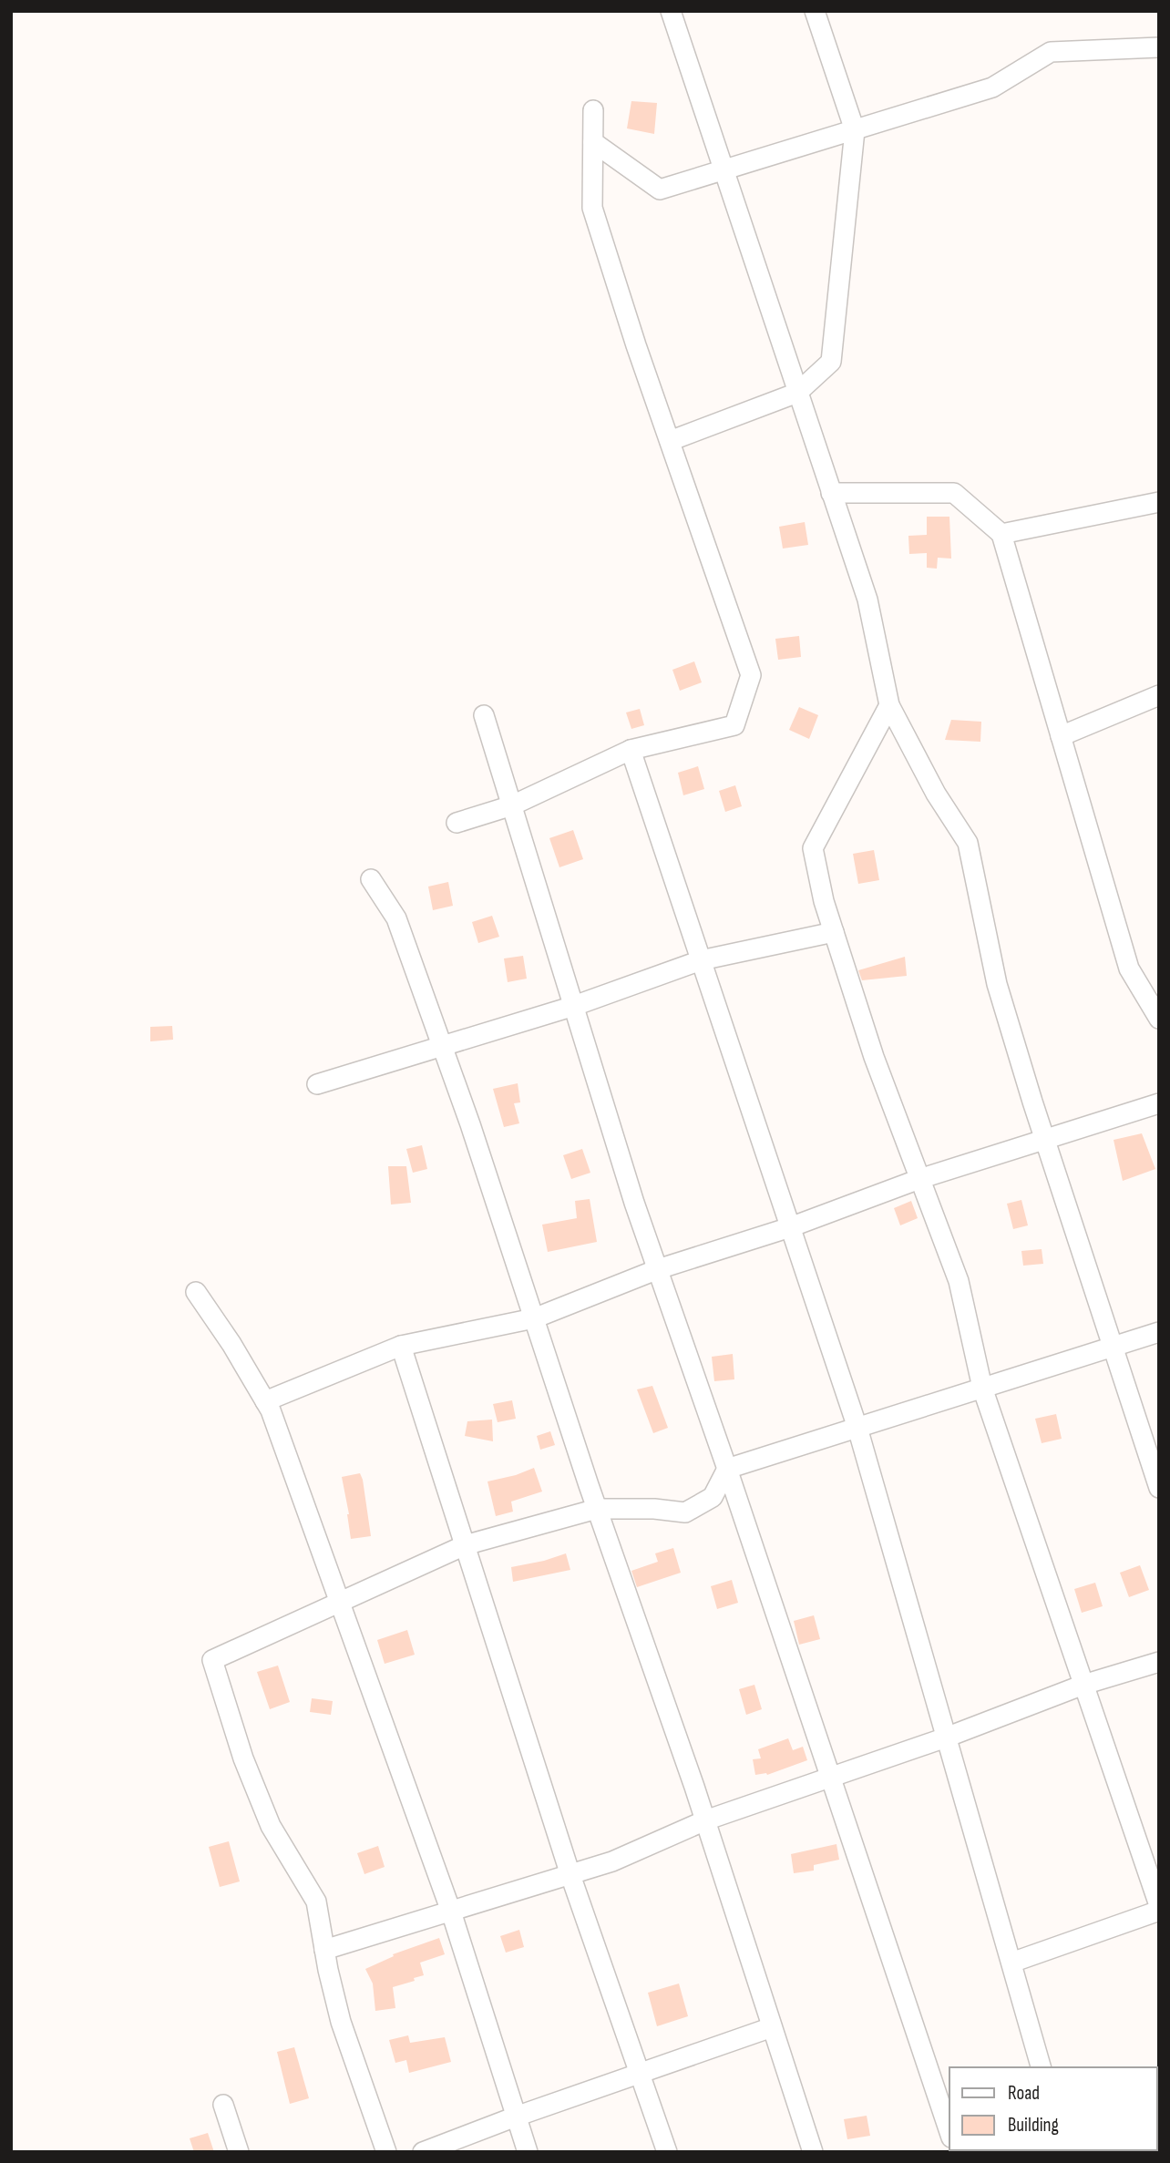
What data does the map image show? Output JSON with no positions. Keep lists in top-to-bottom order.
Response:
{
  "legend": ["Road", "Building"]
}
